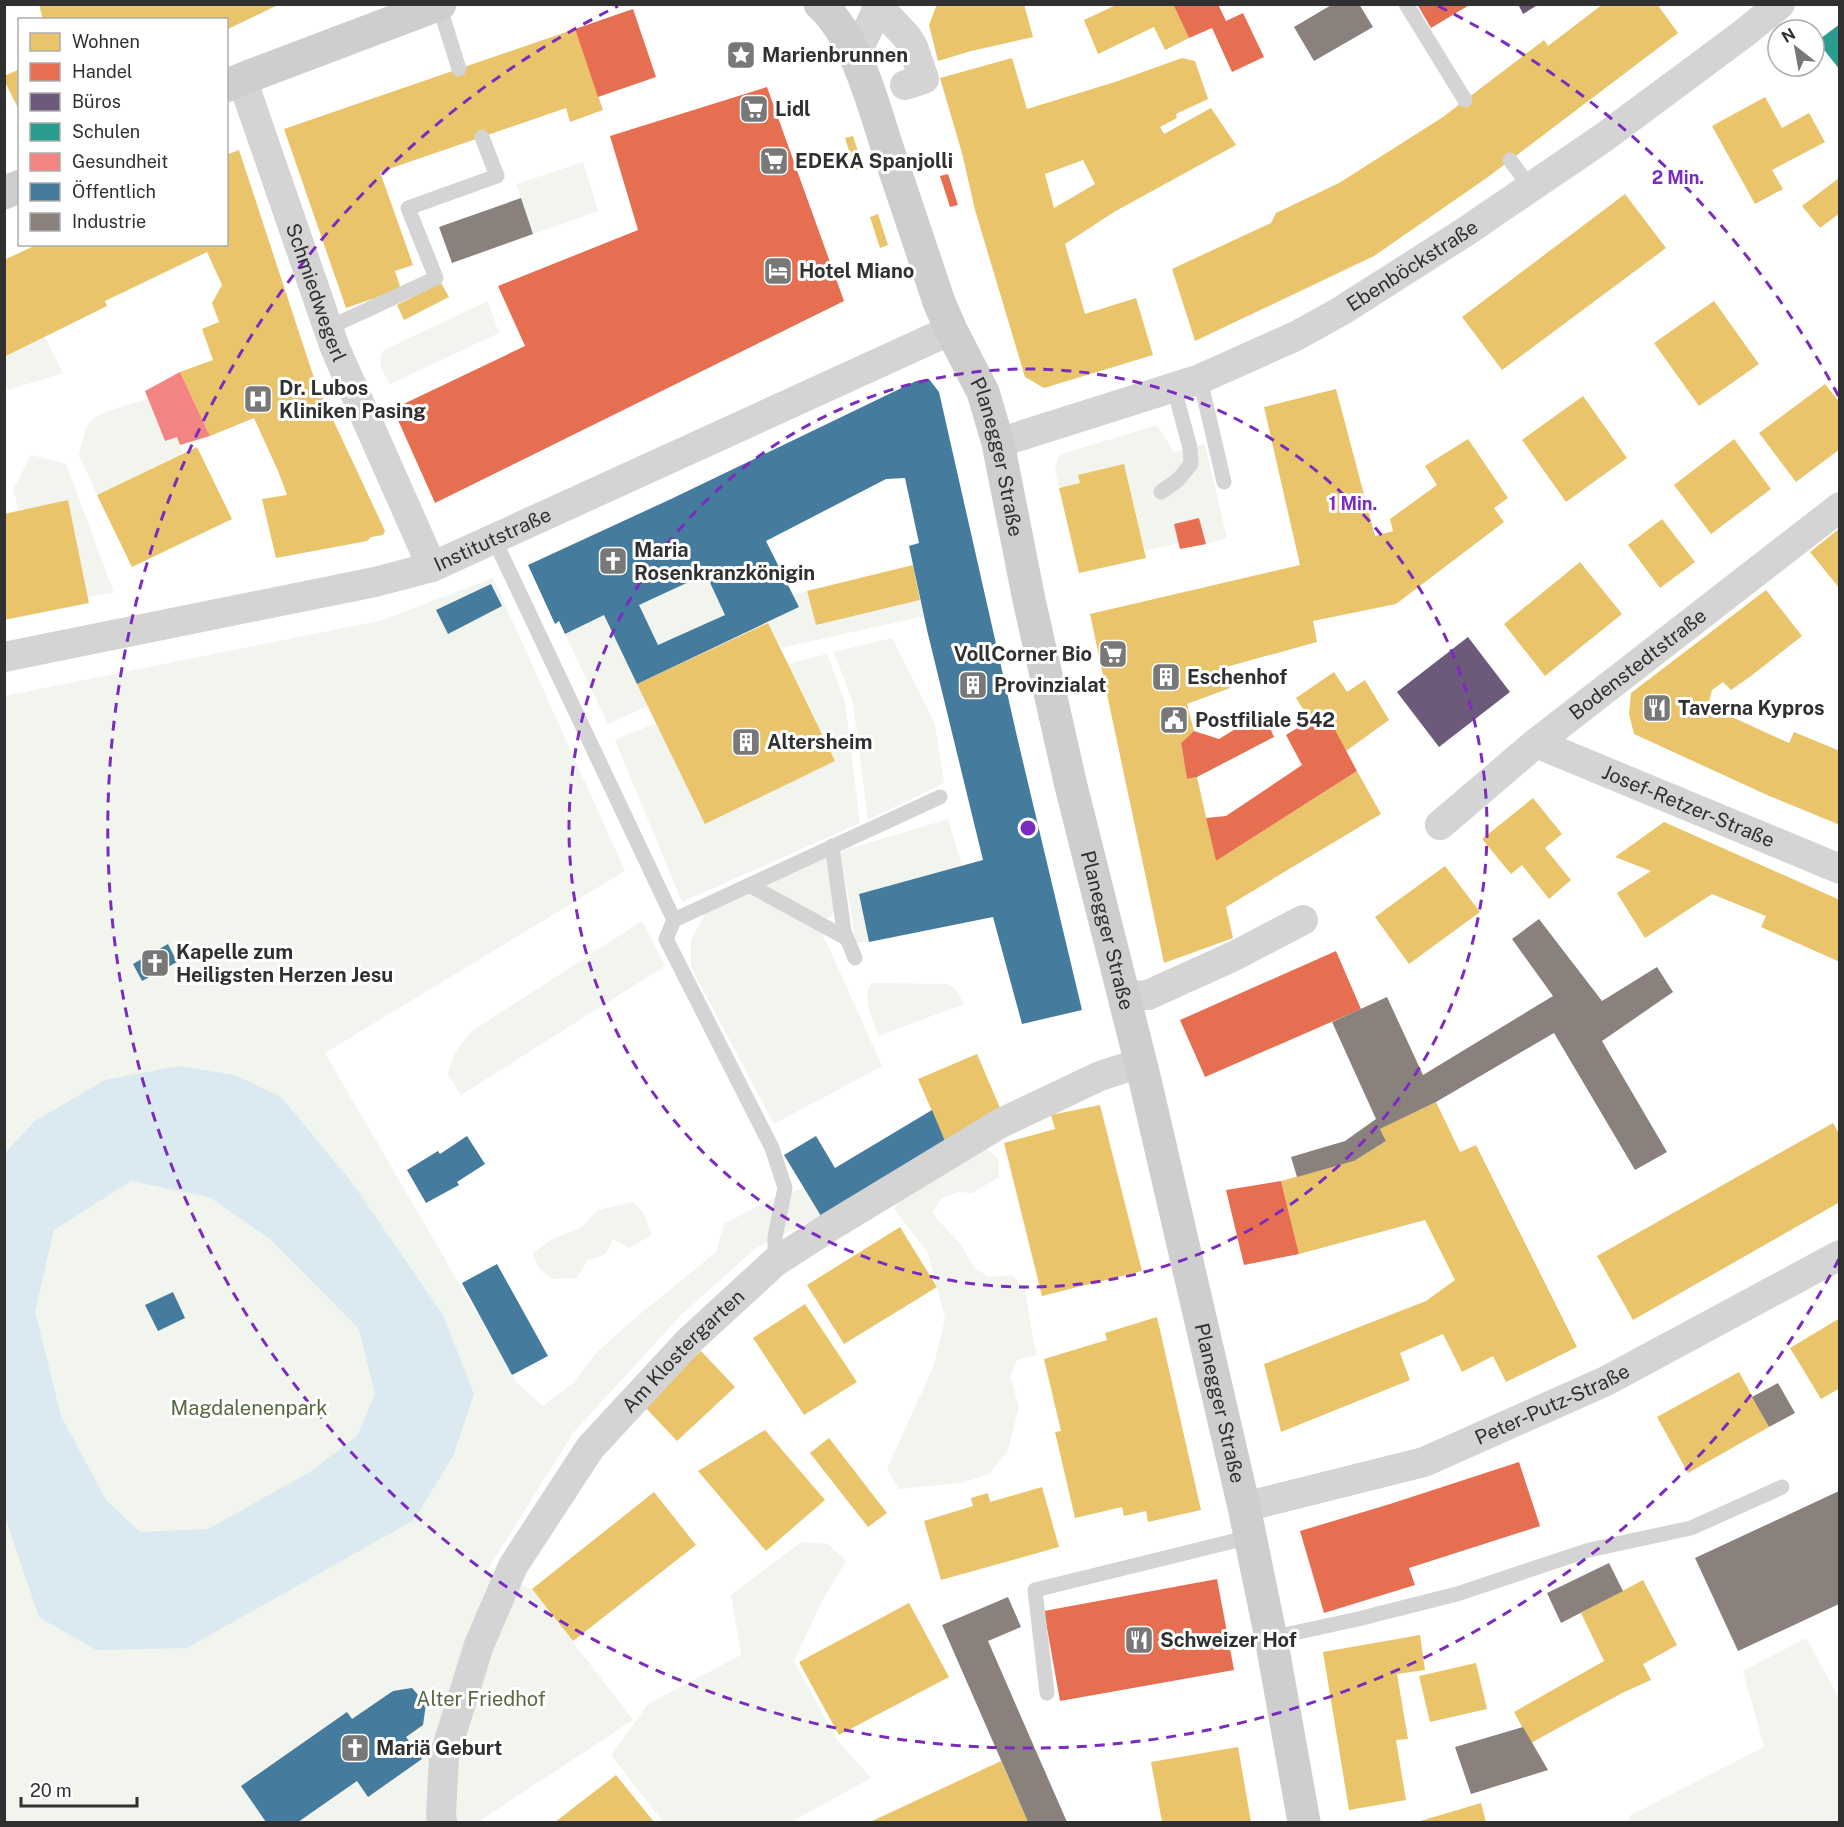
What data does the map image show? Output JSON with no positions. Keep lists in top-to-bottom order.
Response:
{
  "streets": {
    "main road": ["Planegger Straße"],
    "street": [
      "Ebenböckstraße",
      "Schmiedwegerl",
      "Institutstraße",
      "Bodenstedtstraße",
      "Josef-Retzer-Straße",
      "Am Klostergarten",
      "Peter-Putz-Straße"
    ]
  },
  "crossings": [
    ["Ebenböckstraße", "Planegger Straße"],
    ["Schmiedwegerl", "Institutstraße"],
    ["Planegger Straße", "Institutstraße"],
    ["Planegger Straße", "Am Klostergarten"],
    ["Planegger Straße", "Peter-Putz-Straße"],
    ["Bodenstedtstraße", "Josef-Retzer-Straße"]
  ],
  "parks": ["Magdalenenpark", "Alter Friedhof"],
  "places": {
    "place": ["Marienbrunnen"],
    "supermarket": ["Lidl", "EDEKA Spanjolli", "VollCorner Bio"],
    "hotel": ["Hotel Miano"],
    "hospital": ["Dr. Lubos Kliniken Pasing"],
    "church": ["Maria Rosenkranzkönigin", "Kapelle zum Heiligsten Herzen Jesu", "Mariä Geburt"],
    "building": ["Eschenhof", "Provinzialat", "Altersheim"],
    "restaurant": ["Taverna Kypros", "Schweizer Hof"],
    "public building": ["Postfiliale 542"]
  },
  "legend": [
    "Wohnen",
    "Handel",
    "Büros",
    "Schulen",
    "Gesundheit",
    "Öffentlich",
    "Industrie"
  ],
  "scale_bar": "20 m",
  "north": "top left",
  "rings": ["2 Min.", "1 Min."]
}
